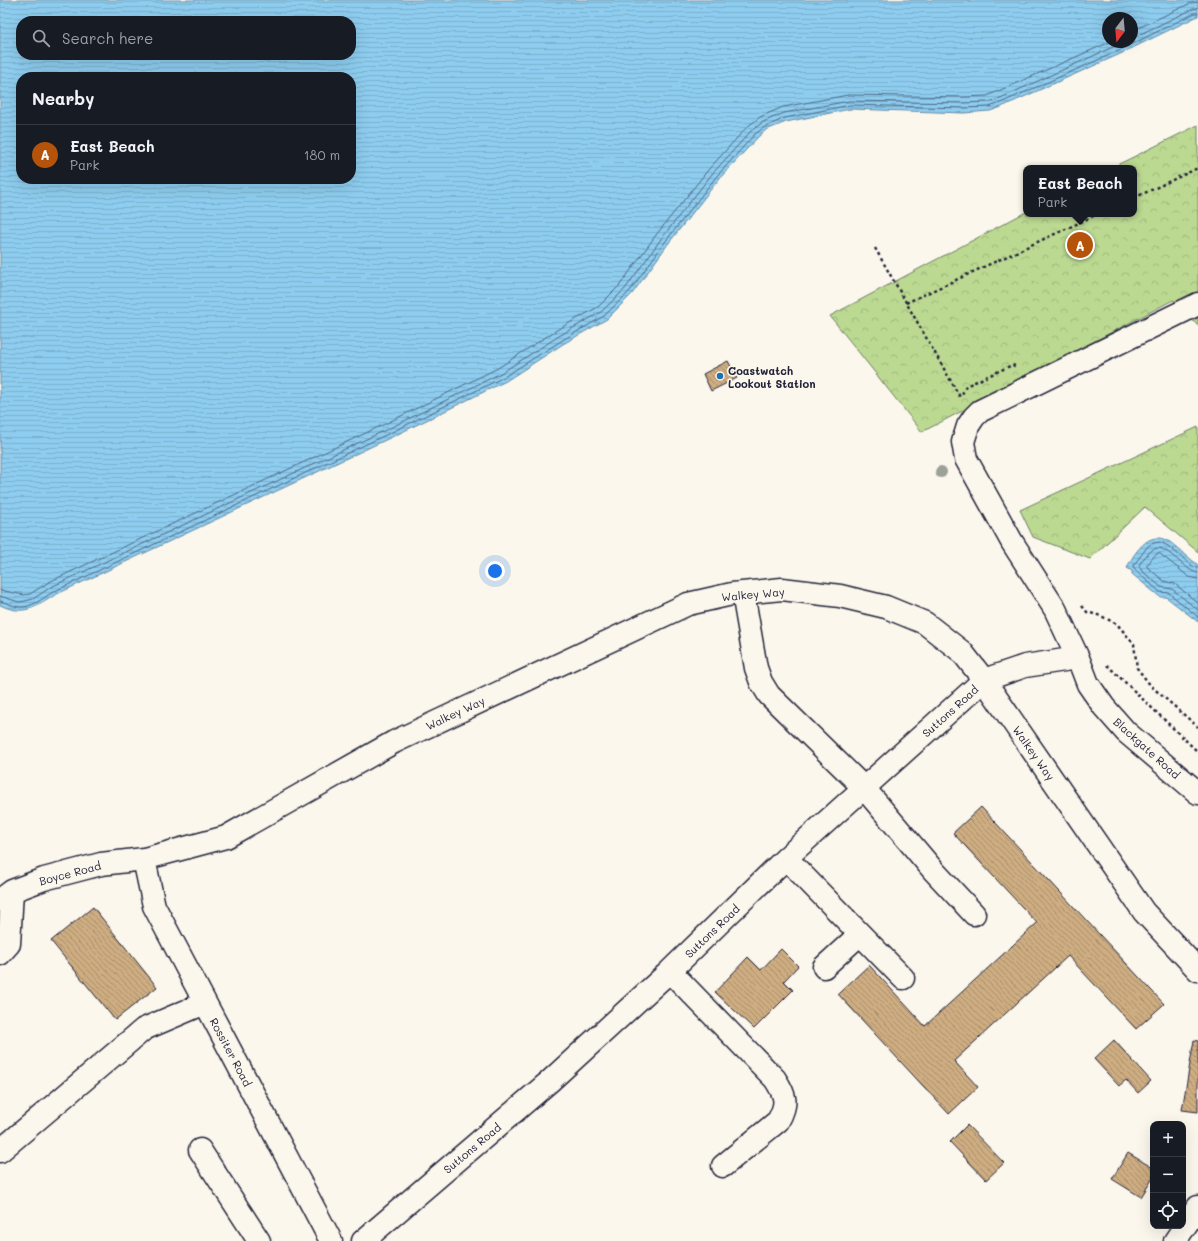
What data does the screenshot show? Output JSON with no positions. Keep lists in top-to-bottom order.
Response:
{
  "streets": {
    "street": [
      "Walkey Way",
      "Suttons Road",
      "Blackgate Road",
      "Boyce Road",
      "Rossiter Road"
    ]
  },
  "crossings": [
    ["Walkey Way", "Suttons Road"],
    ["Walkey Way", "Boyce Road"],
    ["Walkey Way", "Rossiter Road"],
    ["Suttons Road", "Blackgate Road"],
    ["Boyce Road", "Rossiter Road"]
  ],
  "places": ["Coastwatch Lookout Station"],
  "north": "bottom",
  "page": {
    "search": "Search here",
    "heading": "Nearby",
    "list": [
      {
        "mark": "A",
        "name": "East Beach",
        "note": "Park",
        "value": "180 m"
      }
    ],
    "popup": ["East Beach", "Park"],
    "pins": "A",
    "map_buttons": ["+", "−"]
  }
}
